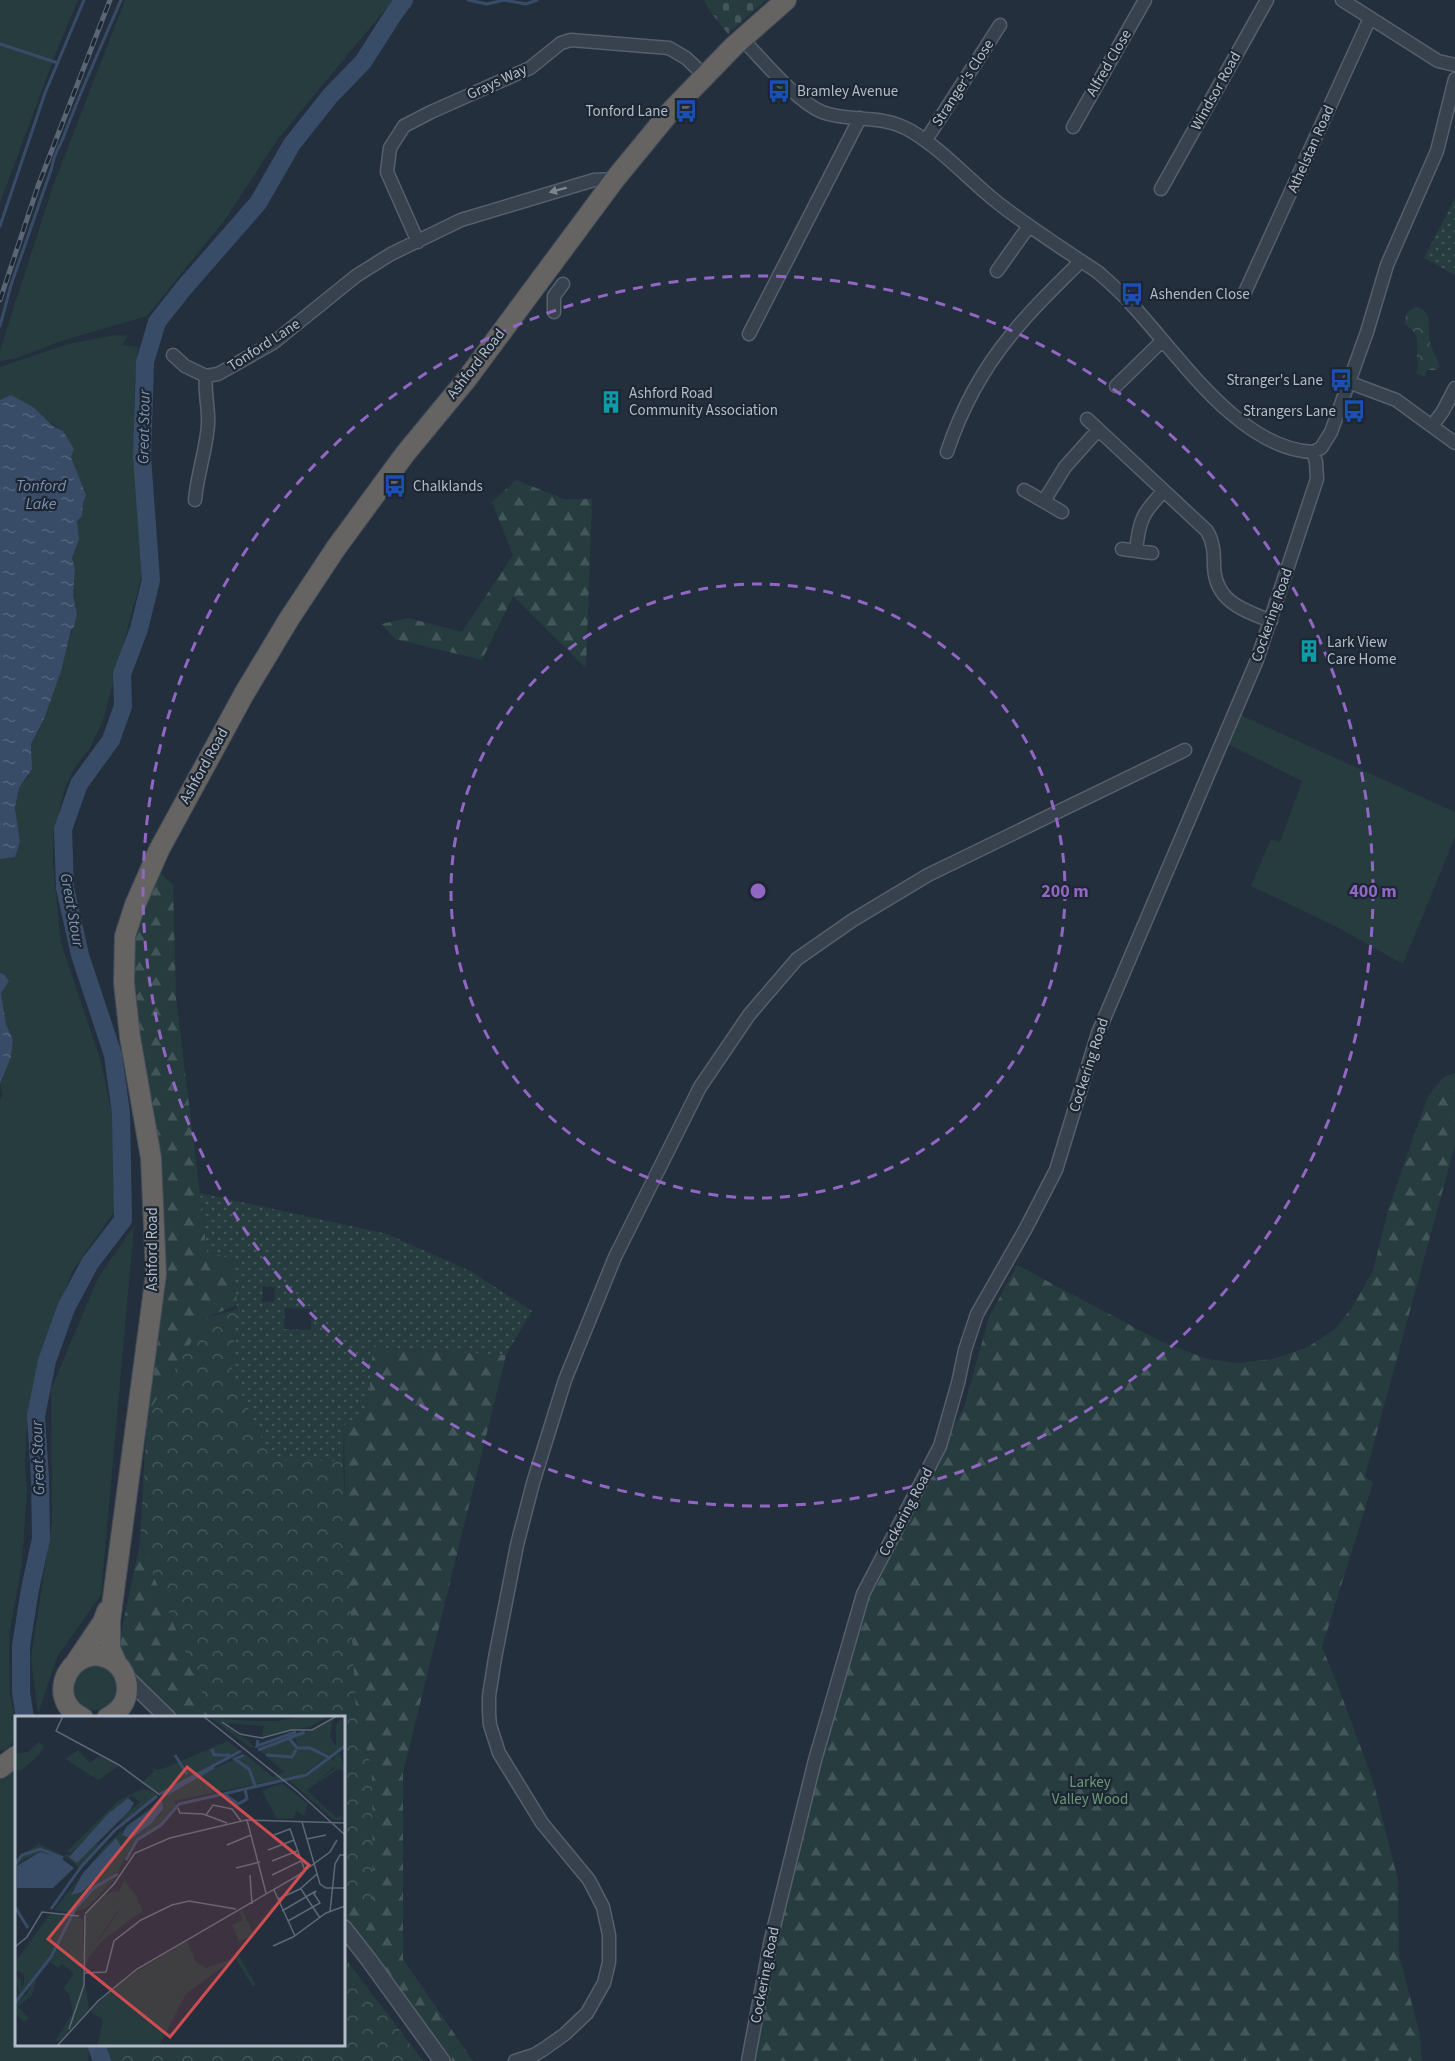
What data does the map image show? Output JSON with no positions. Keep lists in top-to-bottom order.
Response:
{
  "streets": {
    "highway": ["Ashford Road"],
    "street": [
      "Alfred Close",
      "Grays Way",
      "Stranger's Close",
      "Windsor Road",
      "Athelstan Road",
      "Tonford Lane",
      "Cockering Road"
    ]
  },
  "crossings": [
    ["Grays Way", "Tonford Lane"],
    ["Grays Way", "Ashford Road"],
    ["Tonford Lane", "Ashford Road"]
  ],
  "one_way": ["Tonford Lane"],
  "water": ["Great Stour", "Tonford Lake"],
  "parks": ["Larkey Valley Wood"],
  "places": {
    "bus stop": [
      "Bramley Avenue",
      "Tonford Lane",
      "Ashenden Close",
      "Stranger's Lane",
      "Strangers Lane",
      "Chalklands"
    ],
    "building": ["Ashford Road Community Association", "Lark View Care Home"]
  },
  "rings": ["200 m", "400 m"]
}
